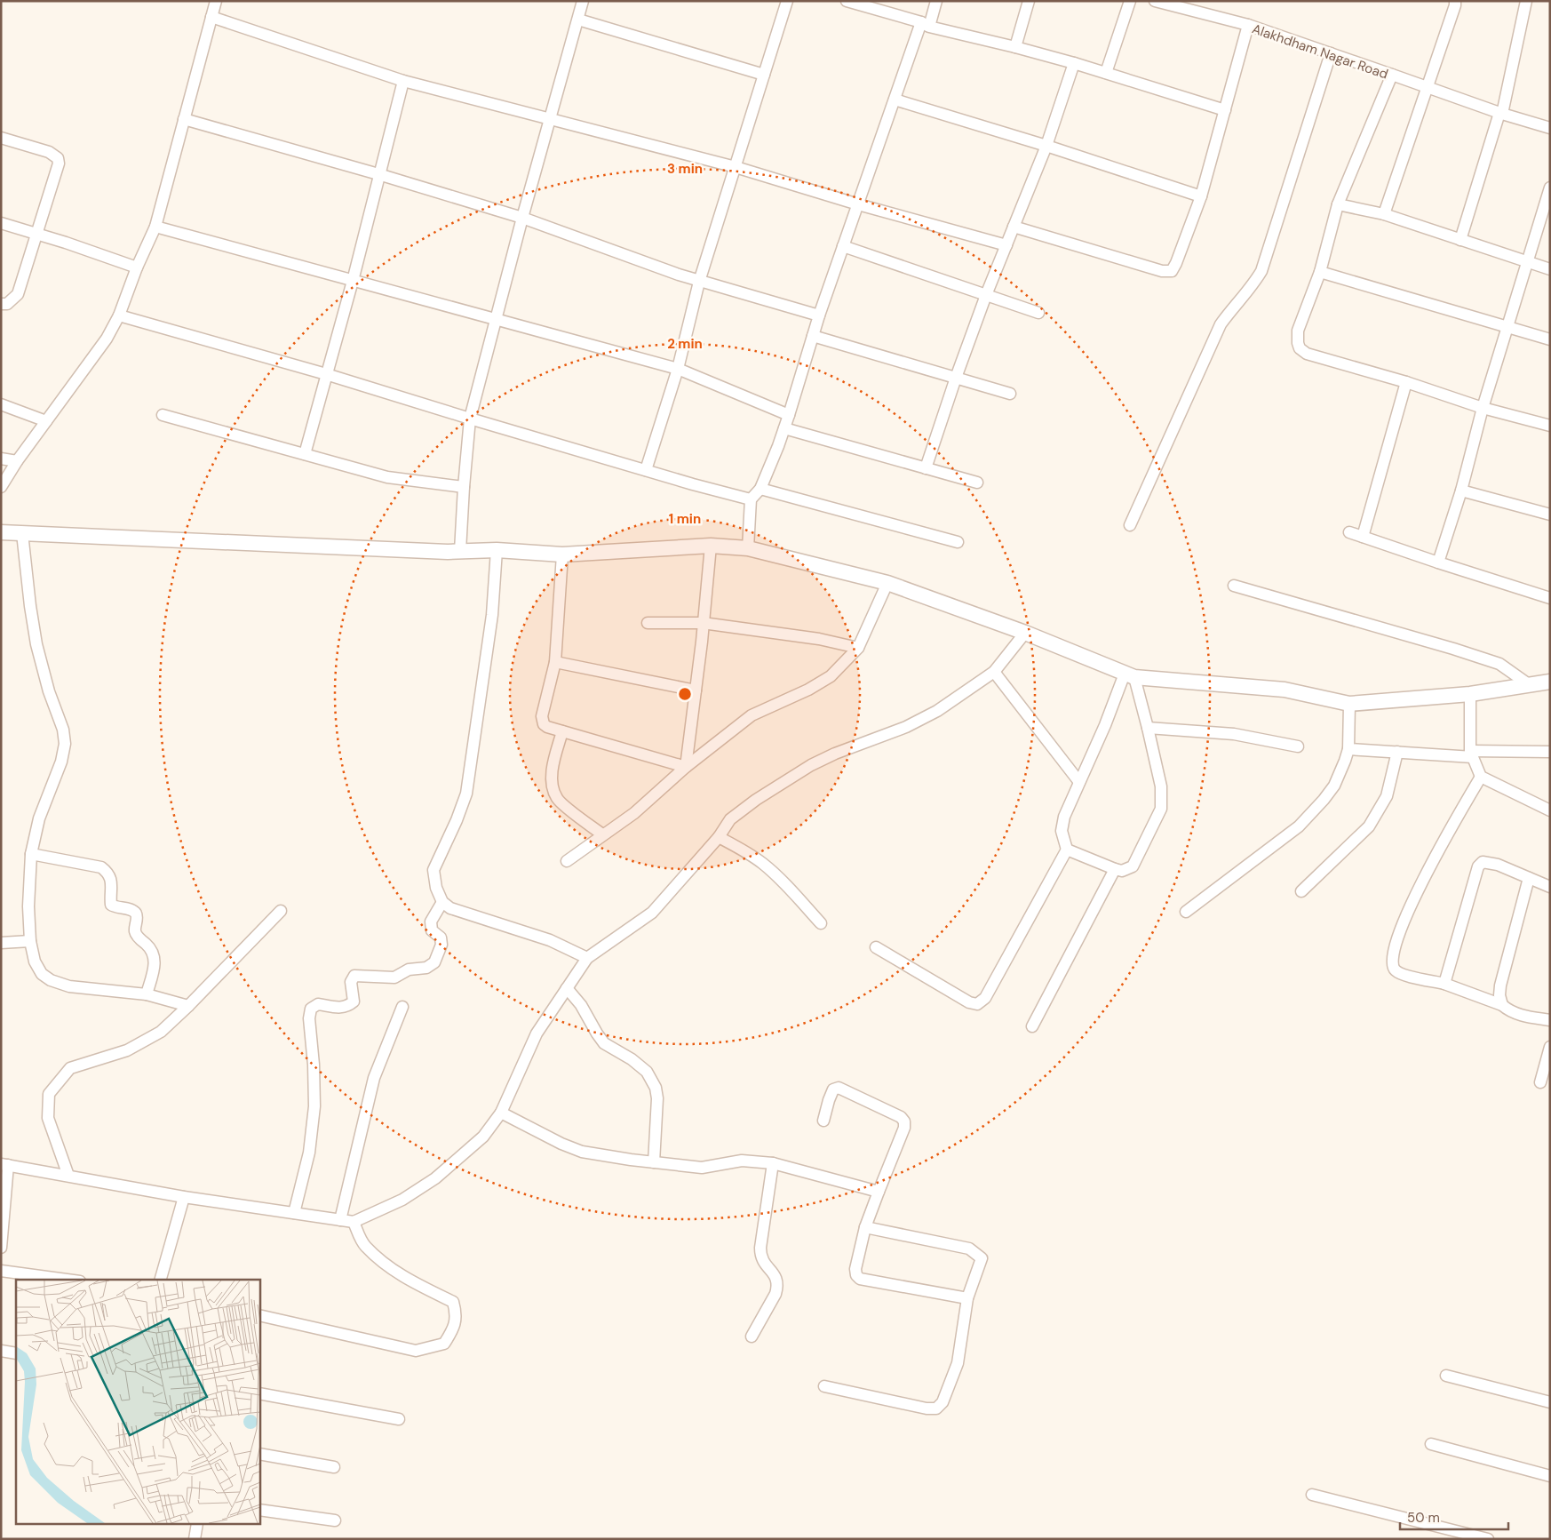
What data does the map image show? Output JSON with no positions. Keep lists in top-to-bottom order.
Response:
{
  "streets": {
    "street": ["Alakhdham Nagar Road"]
  },
  "scale_bar": "50 m",
  "rings": ["3 min", "2 min", "1 min"]
}
